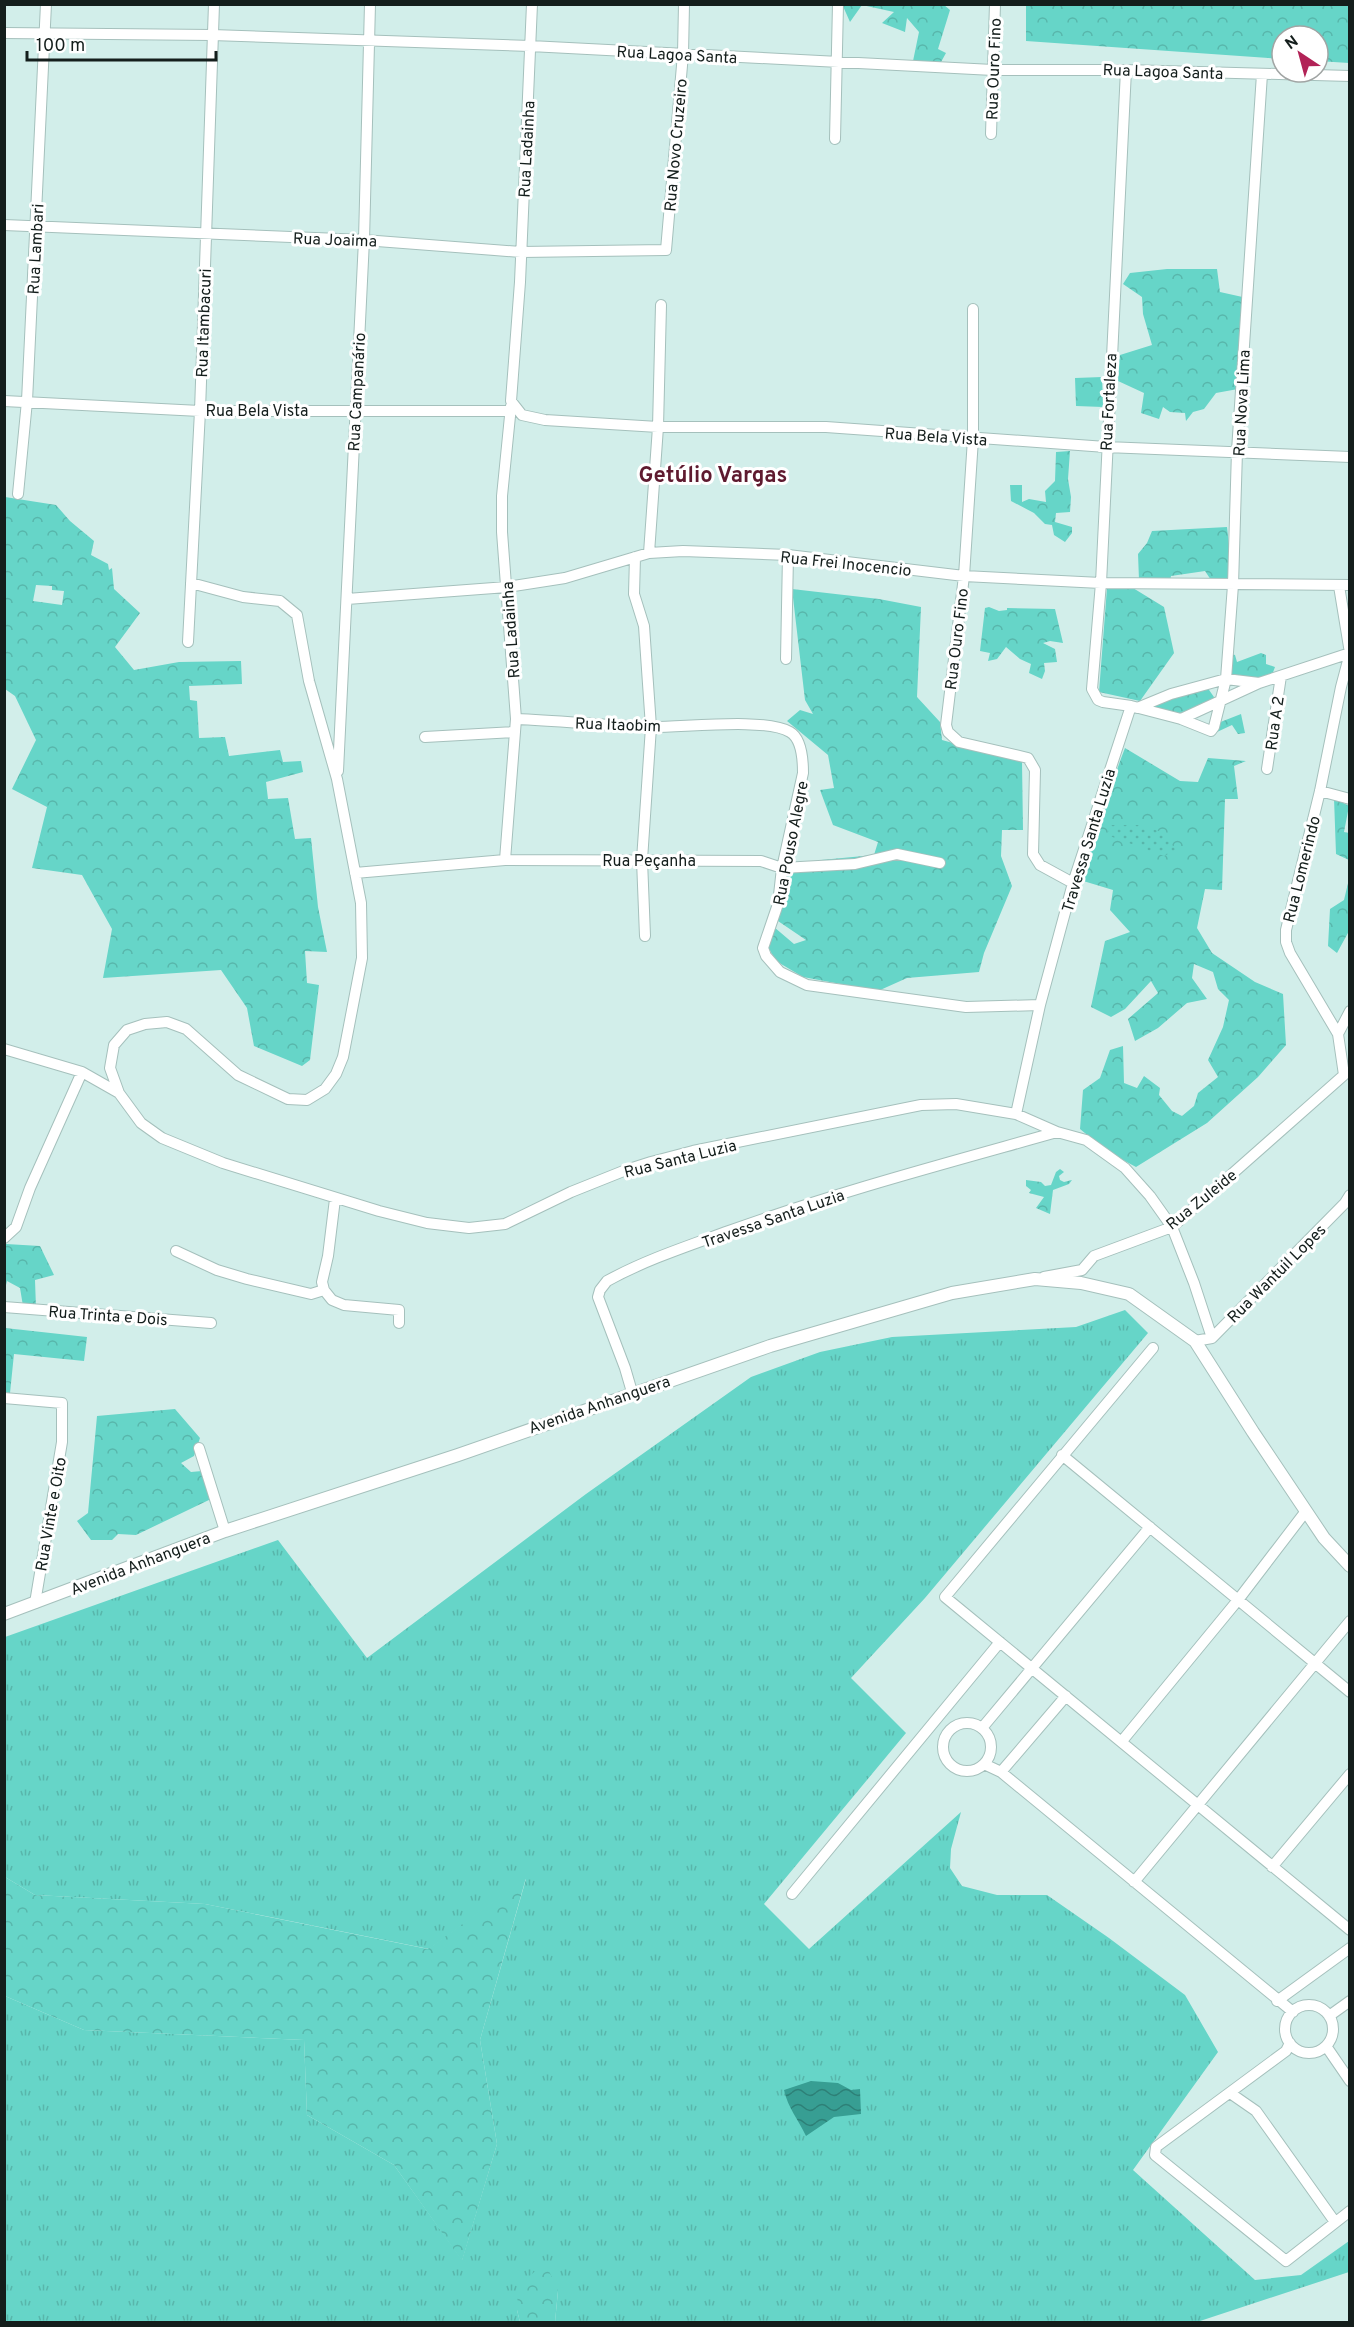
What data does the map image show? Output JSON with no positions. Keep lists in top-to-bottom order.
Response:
{
  "streets": {
    "street": [
      "Rua Lagoa Santa",
      "Rua Ouro Fino",
      "Rua Novo Cruzeiro",
      "Rua Ladainha",
      "Rua Joaima",
      "Rua Lambari",
      "Rua Itambacuri",
      "Rua Campanário",
      "Rua Fortaleza",
      "Rua Nova Lima",
      "Rua Bela Vista",
      "Rua Frei Inocencio",
      "Rua A 2",
      "Rua Itaobim",
      "Travessa Santa Luzia",
      "Rua Pouso Alegre",
      "Rua Peçanha",
      "Rua Lomerindo",
      "Rua Santa Luzia",
      "Rua Zuleide",
      "Rua Wantuil Lopes",
      "Rua Trinta e Dois",
      "Avenida Anhanguera",
      "Rua Vinte e Oito"
    ]
  },
  "crossings": [
    ["Rua Lagoa Santa", "Rua Ouro Fino"],
    ["Rua Lagoa Santa", "Rua Novo Cruzeiro"],
    ["Rua Lagoa Santa", "Rua Ladainha"],
    ["Rua Lagoa Santa", "Rua Lambari"],
    ["Rua Lagoa Santa", "Rua Itambacuri"],
    ["Rua Lagoa Santa", "Rua Campanário"],
    ["Rua Lagoa Santa", "Rua Fortaleza"],
    ["Rua Lagoa Santa", "Rua Nova Lima"],
    ["Rua Ouro Fino", "Rua Bela Vista"],
    ["Rua Ouro Fino", "Rua Frei Inocencio"],
    ["Rua Ouro Fino", "Travessa Santa Luzia"],
    ["Rua Novo Cruzeiro", "Rua Joaima"],
    ["Rua Ladainha", "Rua Joaima"],
    ["Rua Ladainha", "Rua Bela Vista"],
    ["Rua Ladainha", "Rua Frei Inocencio"],
    ["Rua Ladainha", "Rua Itaobim"],
    ["Rua Ladainha", "Rua Peçanha"],
    ["Rua Joaima", "Rua Lambari"],
    ["Rua Joaima", "Rua Itambacuri"],
    ["Rua Joaima", "Rua Campanário"],
    ["Rua Lambari", "Rua Bela Vista"],
    ["Rua Itambacuri", "Rua Campanário"],
    ["Rua Itambacuri", "Rua Bela Vista"],
    ["Rua Campanário", "Rua Bela Vista"],
    ["Rua Campanário", "Rua Frei Inocencio"],
    ["Rua Campanário", "Rua Peçanha"],
    ["Rua Campanário", "Rua Santa Luzia"],
    ["Rua Fortaleza", "Rua Bela Vista"],
    ["Rua Fortaleza", "Rua Frei Inocencio"],
    ["Rua Fortaleza", "Travessa Santa Luzia"],
    ["Rua Nova Lima", "Rua Bela Vista"],
    ["Rua Nova Lima", "Rua Frei Inocencio"],
    ["Rua Itaobim", "Rua Pouso Alegre"],
    ["Travessa Santa Luzia", "Rua Pouso Alegre"],
    ["Travessa Santa Luzia", "Rua Santa Luzia"],
    ["Travessa Santa Luzia", "Avenida Anhanguera"],
    ["Rua Pouso Alegre", "Rua Peçanha"],
    ["Rua Lomerindo", "Rua Zuleide"],
    ["Rua Santa Luzia", "Rua Zuleide"],
    ["Rua Santa Luzia", "Rua Wantuil Lopes"],
    ["Rua Zuleide", "Avenida Anhanguera"],
    ["Avenida Anhanguera", "Rua Vinte e Oito"]
  ],
  "districts": ["Getúlio Vargas"],
  "scale_bar": "100 m",
  "north": "top left"
}
